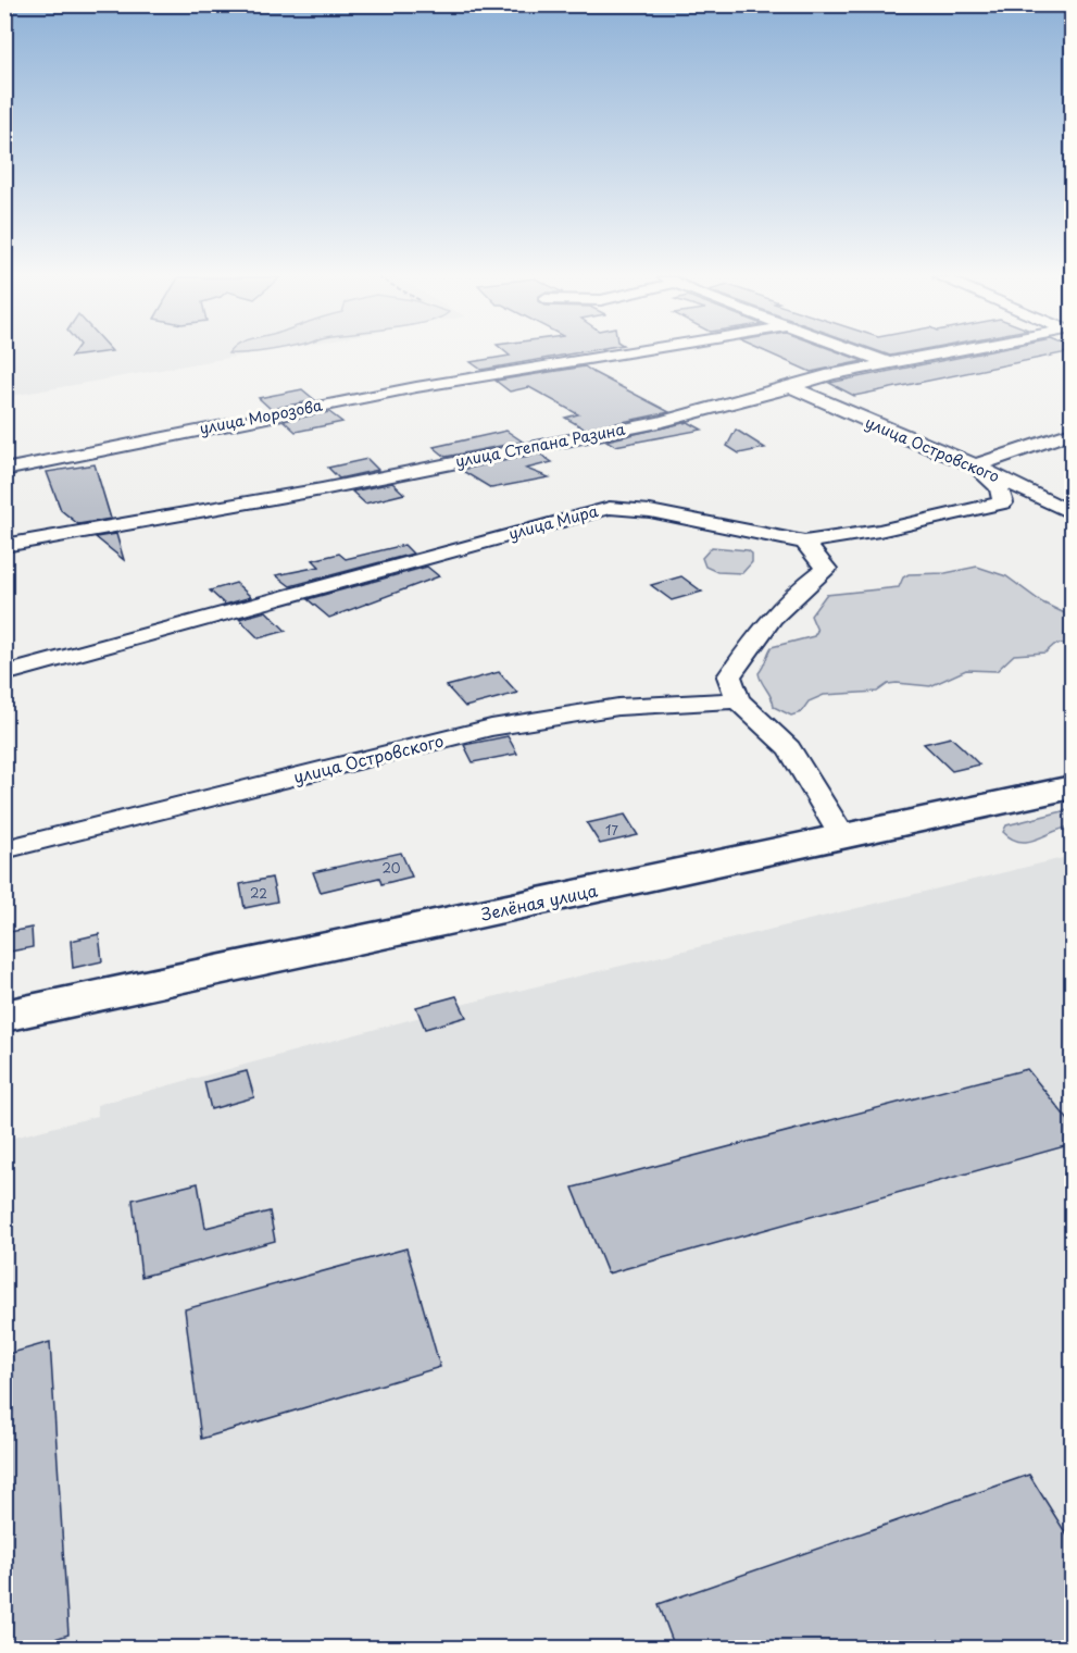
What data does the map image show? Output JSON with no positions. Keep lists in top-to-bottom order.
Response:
{
  "streets": {
    "street": [
      "улица Морозова",
      "улица Степана Разина",
      "улица Островского",
      "улица Мира",
      "Зелёная улица"
    ]
  },
  "crossings": [
    ["улица Степана Разина", "улица Островского"],
    ["улица Островского", "улица Мира"]
  ],
  "house_numbers": ["17", "20", "22"]
}
